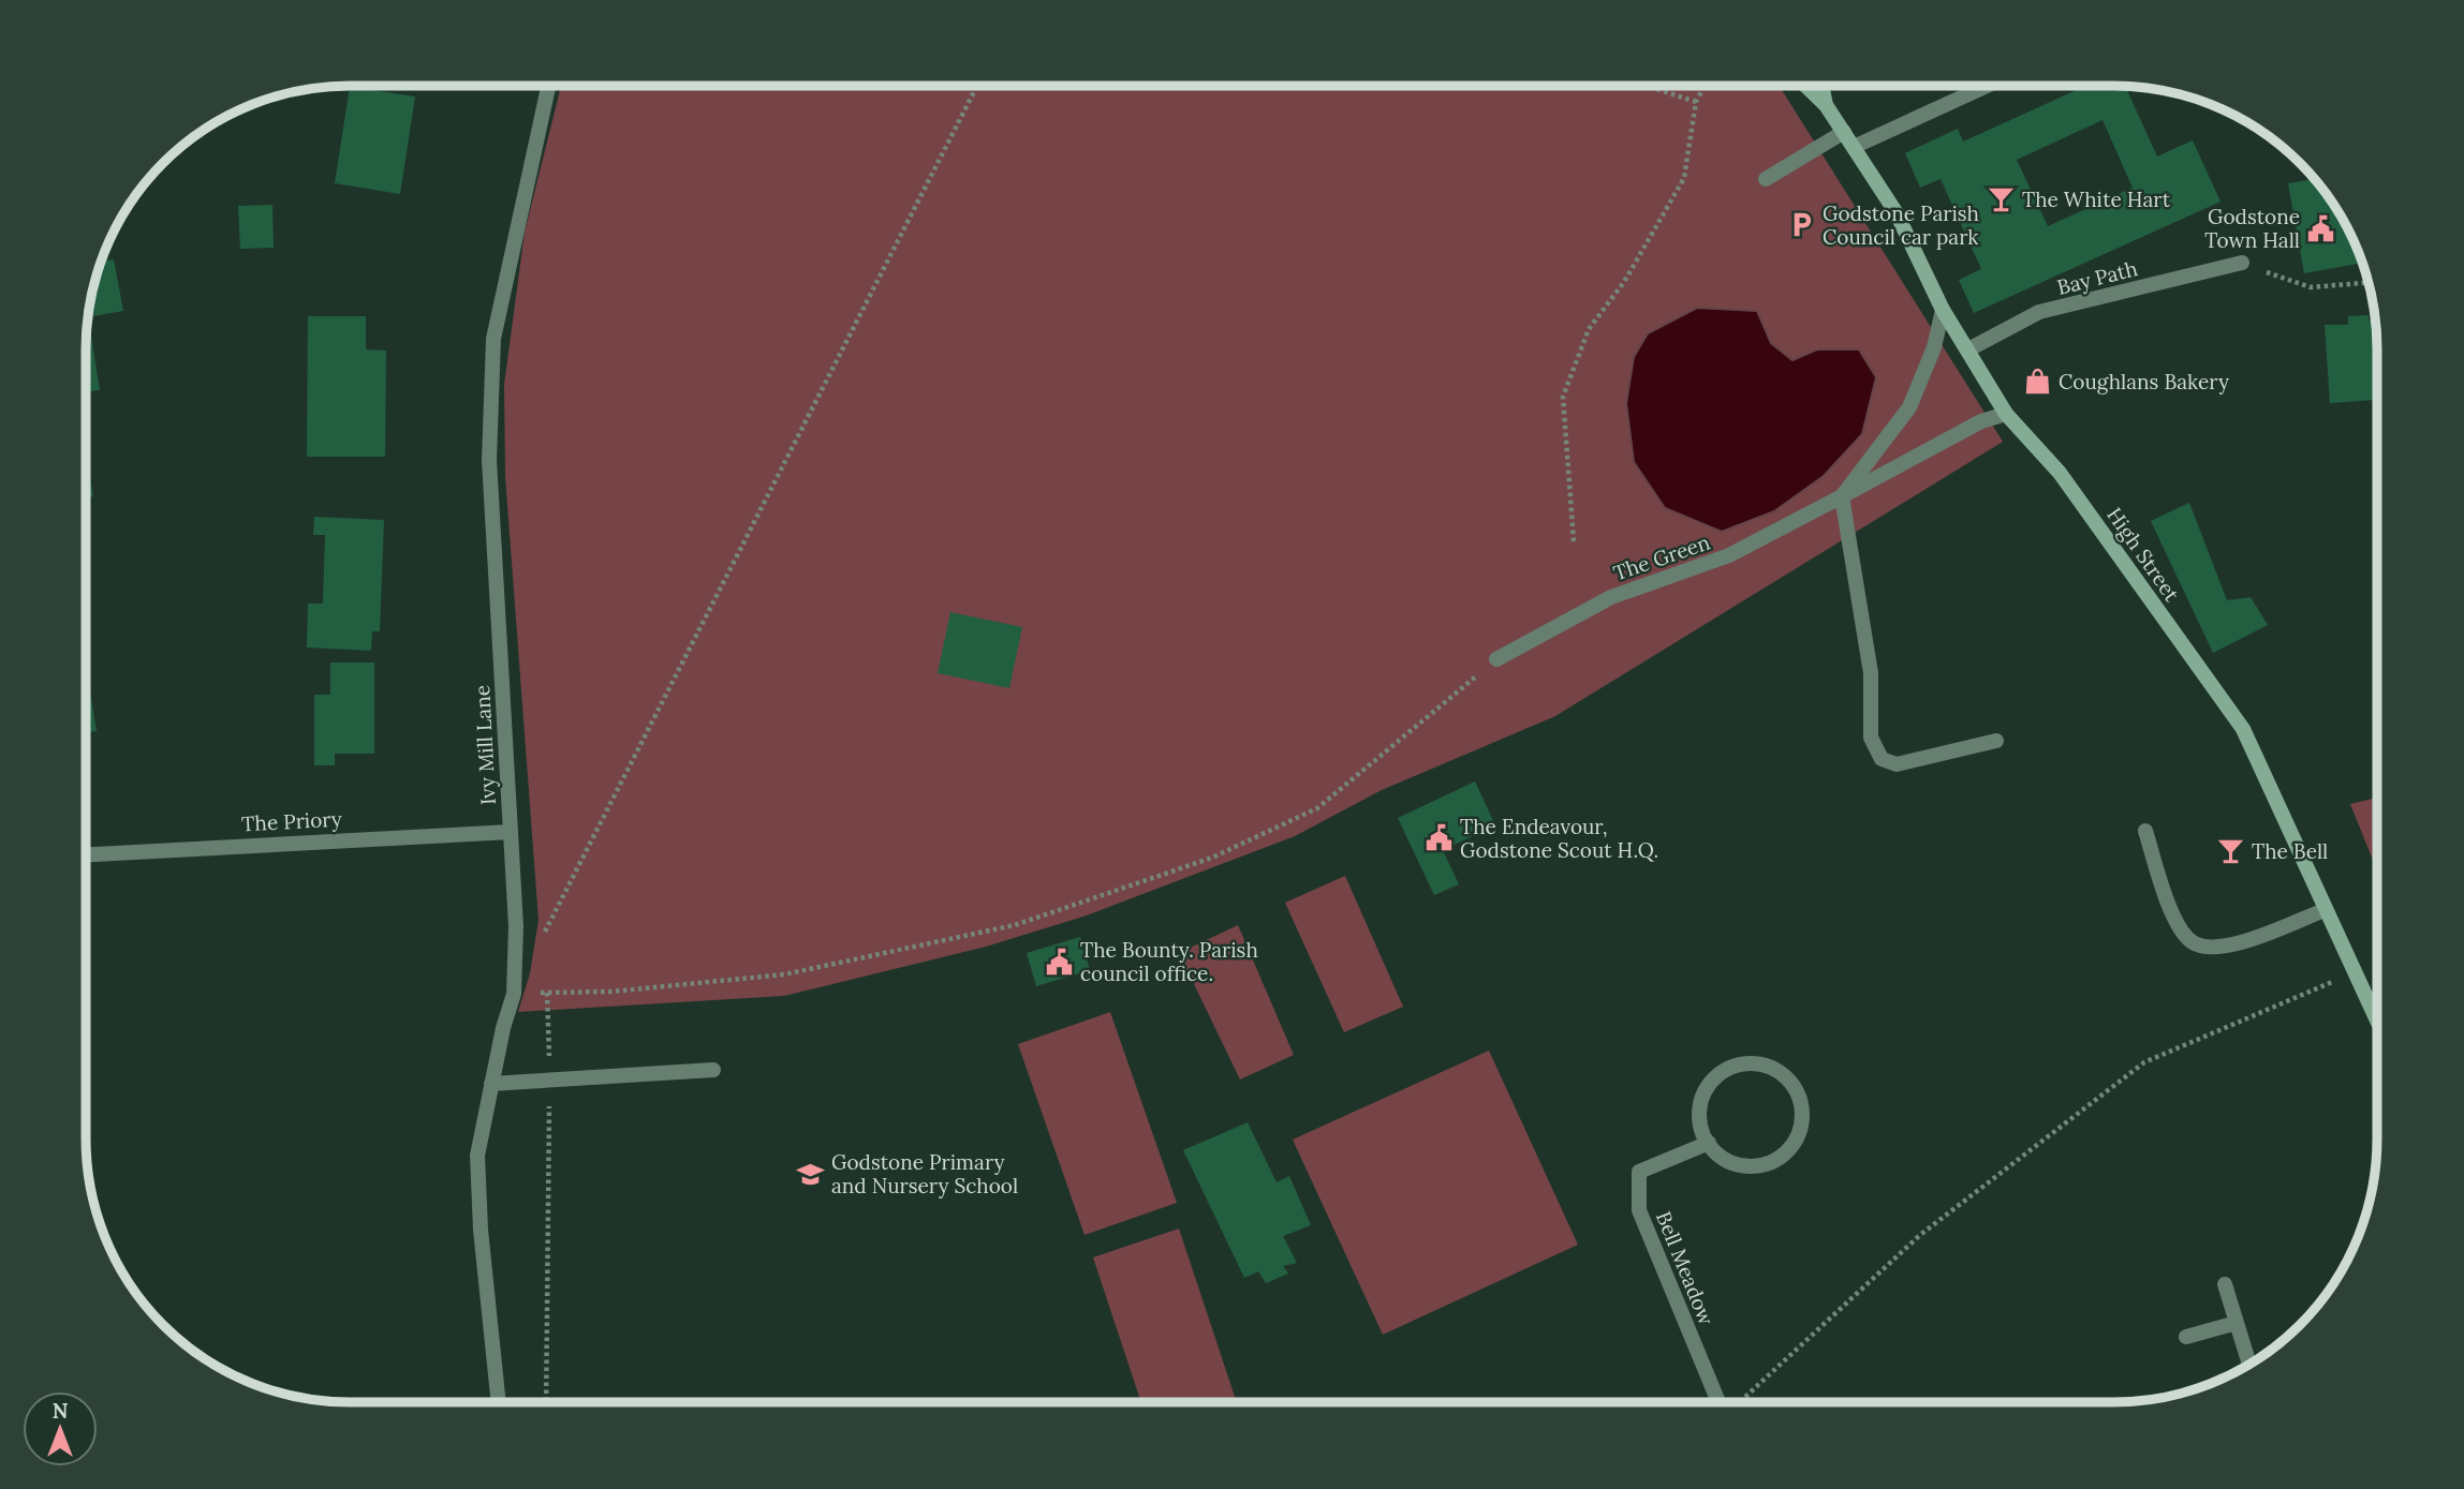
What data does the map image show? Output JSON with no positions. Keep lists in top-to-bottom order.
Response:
{
  "streets": {
    "main road": ["High Street"],
    "street": [
      "Bay Path",
      "The Green",
      "Ivy Mill Lane",
      "The Priory",
      "Bell Meadow"
    ]
  },
  "crossings": [
    ["Bay Path", "High Street"],
    ["High Street", "The Green"],
    ["Ivy Mill Lane", "The Priory"]
  ],
  "places": {
    "bar": ["The White Hart", "The Bell"],
    "parking": ["Godstone Parish Council car park"],
    "public building": ["Godstone Town Hall", "The Endeavour, Godstone Scout H.Q.", "The Bounty. Parish council office."],
    "shop": ["Coughlans Bakery"],
    "school or university": ["Godstone Primary and Nursery School"]
  },
  "north": "top"
}
